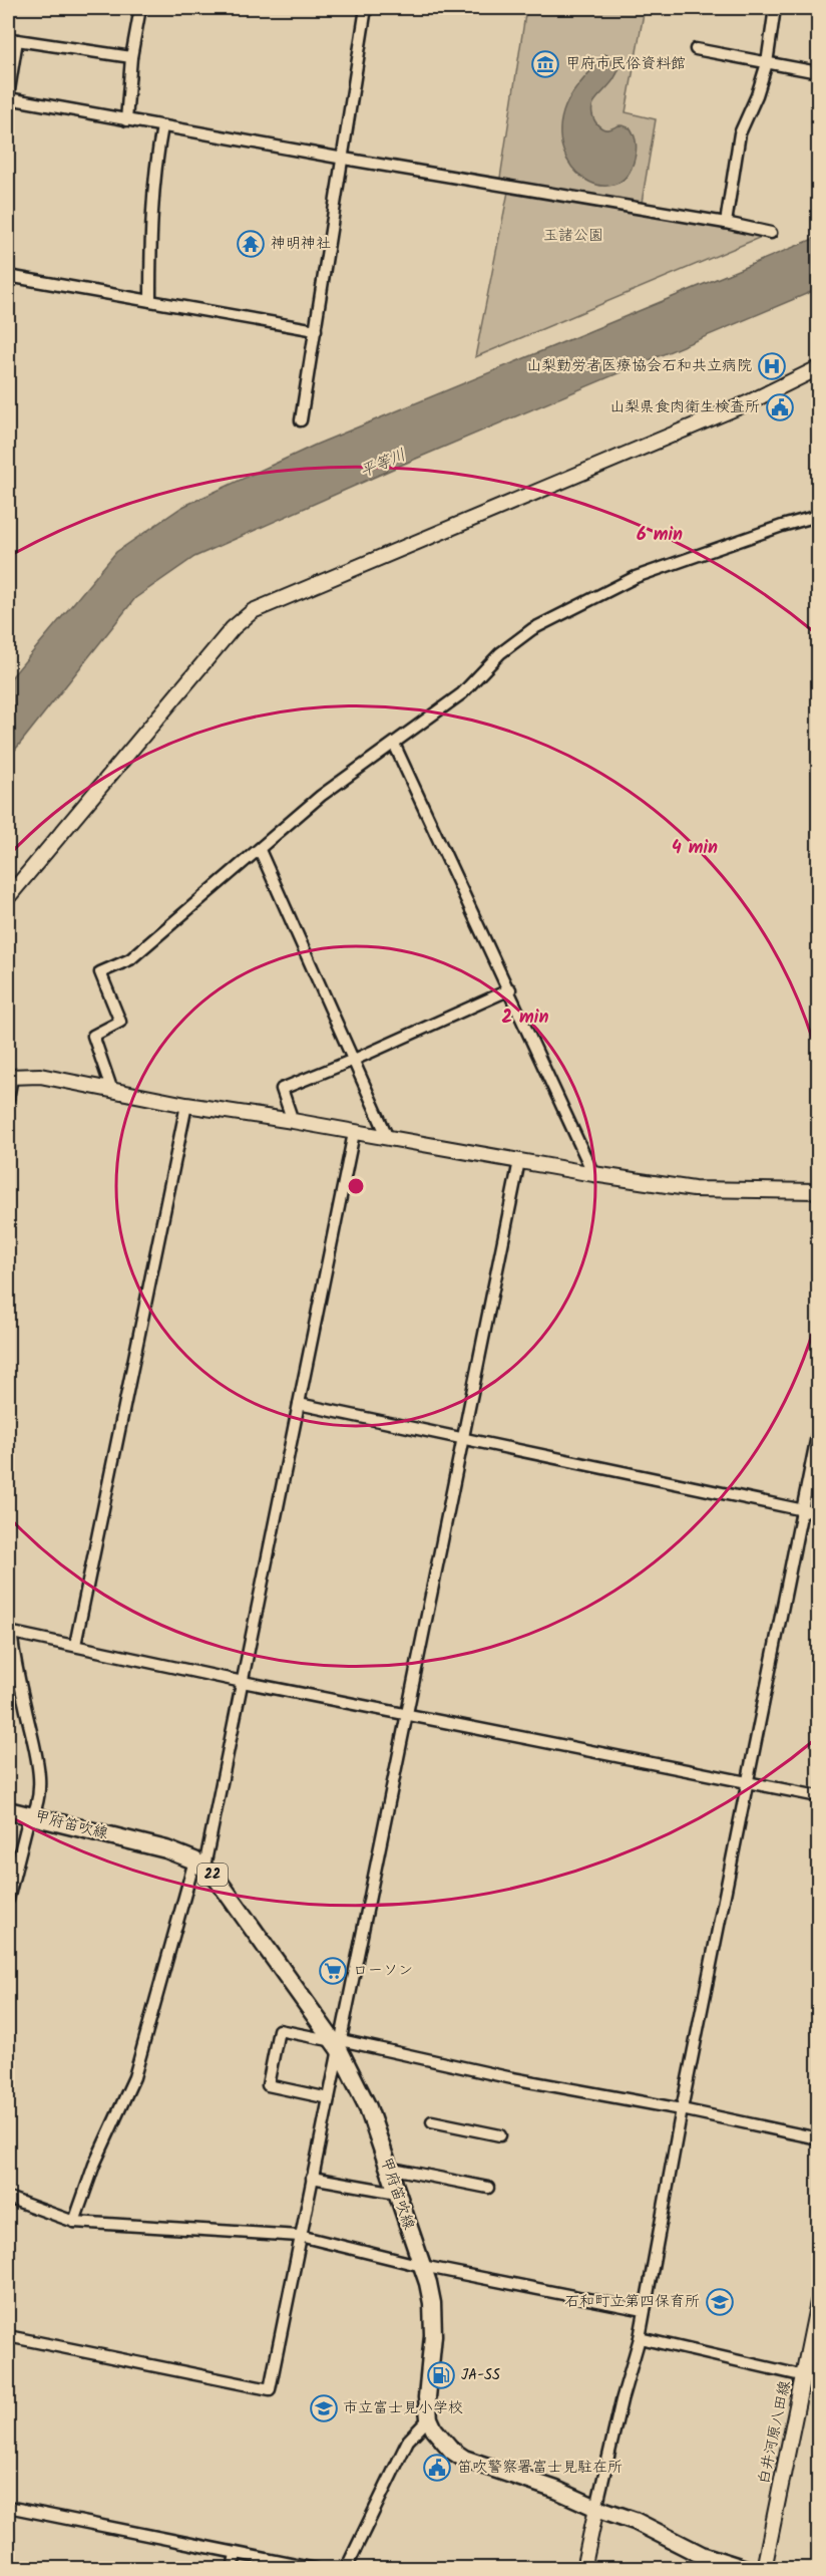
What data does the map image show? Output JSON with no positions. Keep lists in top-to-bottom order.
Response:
{
  "streets": {
    "main road": ["甲府笛吹線", "22"],
    "street": ["白井河原八田線"]
  },
  "water": ["平等川"],
  "parks": ["玉諸公園"],
  "places": {
    "museum": ["甲府市民俗資料館"],
    "temple": ["神明神社"],
    "hospital": ["山梨勤労者医療協会石和共立病院"],
    "public building": ["山梨県食肉衛生検査所", "笛吹警察署富士見駐在所"],
    "supermarket": ["ローソン"],
    "school or university": ["石和町立第四保育所", "市立富士見小学校"],
    "fuel station": ["JA-SS"]
  },
  "rings": ["6 min", "4 min", "2 min"]
}
